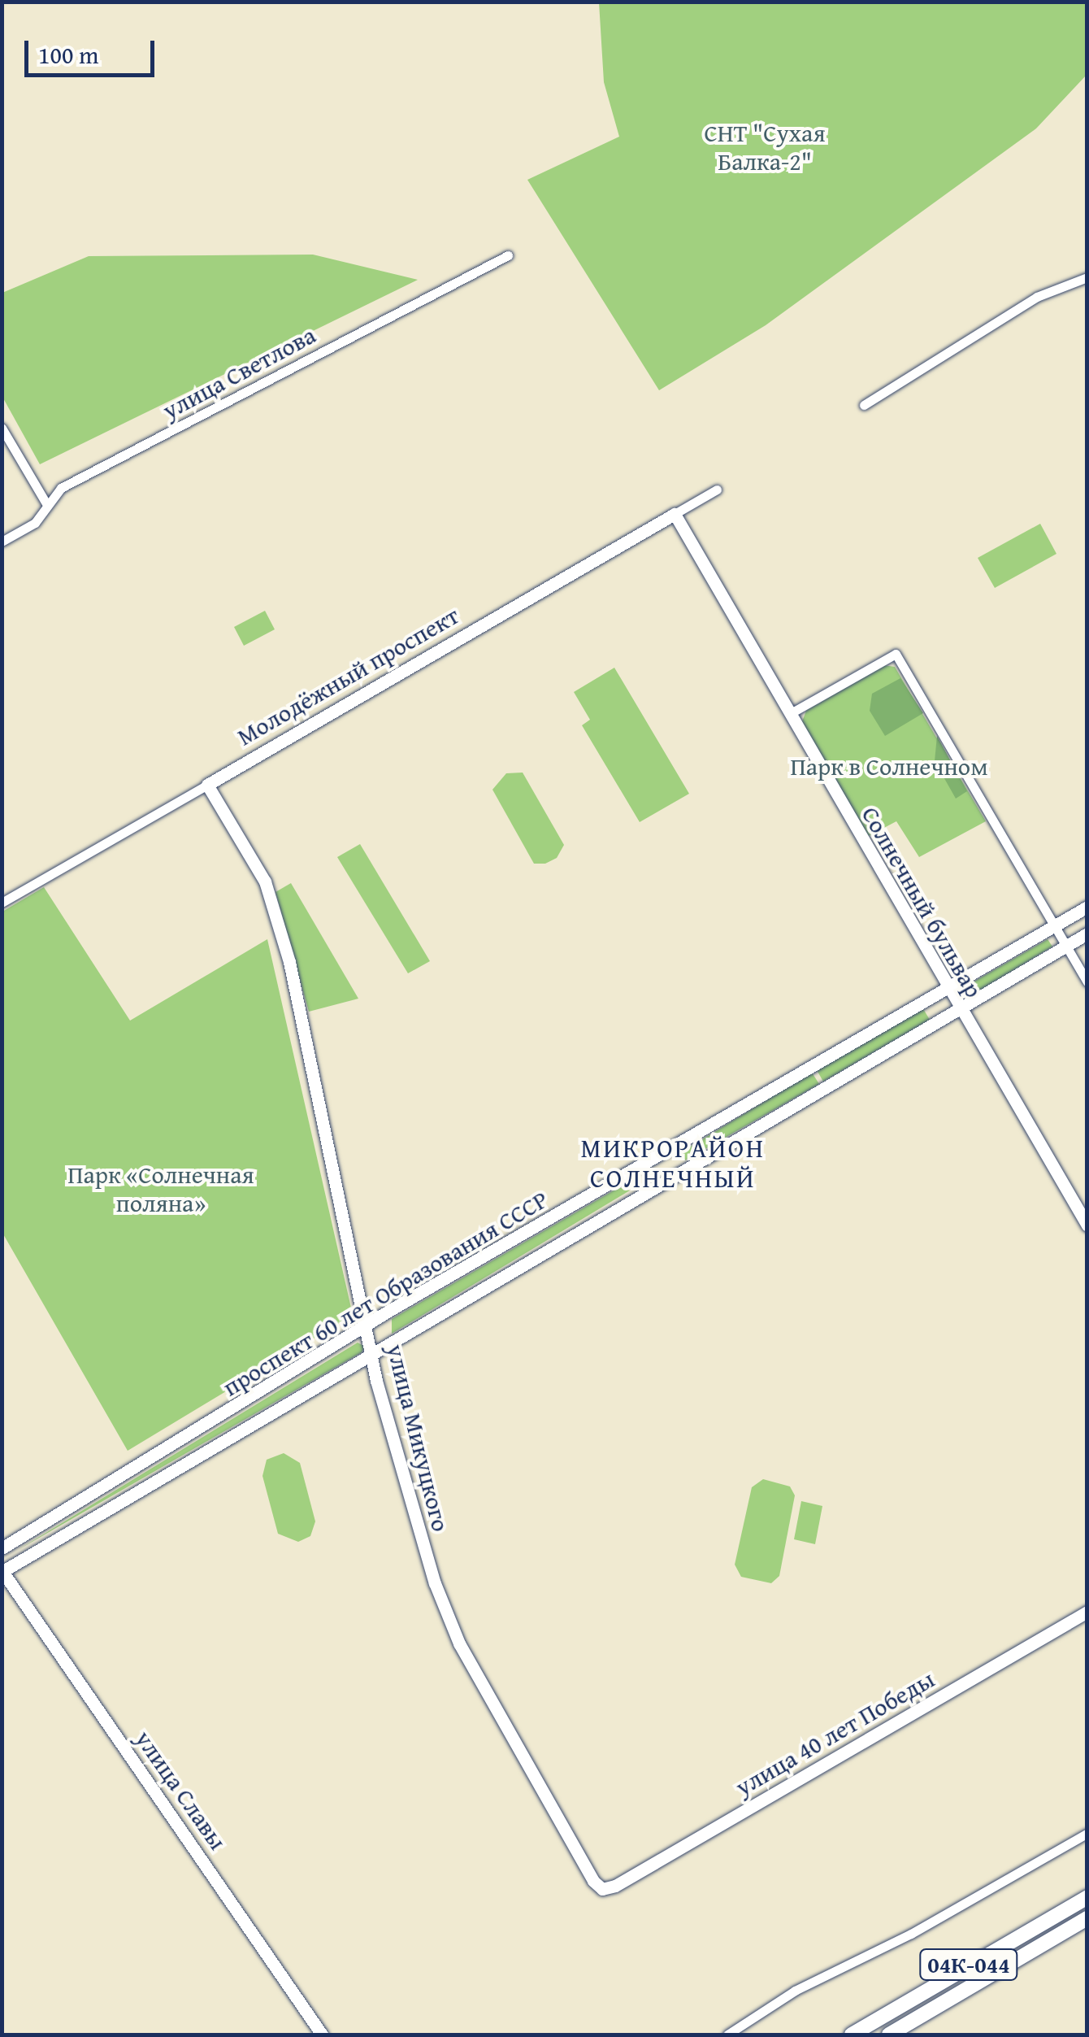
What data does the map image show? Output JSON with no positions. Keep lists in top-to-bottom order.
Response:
{
  "streets": {
    "main road": [
      "Молодёжный проспект",
      "Солнечный бульвар",
      "проспект 60 лет Образования СССР",
      "улица Микуцкого",
      "улица 40 лет Победы",
      "улица Славы",
      "04К-044"
    ],
    "street": ["улица Светлова"]
  },
  "crossings": [
    ["Молодёжный проспект", "Солнечный бульвар"],
    ["Молодёжный проспект", "улица Микуцкого"],
    ["Солнечный бульвар", "проспект 60 лет Образования СССР"],
    ["проспект 60 лет Образования СССР", "улица Микуцкого"],
    ["проспект 60 лет Образования СССР", "улица Славы"],
    ["улица Микуцкого", "улица 40 лет Победы"]
  ],
  "districts": ["МИКРОРАЙОН СОЛНЕЧНЫЙ"],
  "parks": ["СНТ \"Сухая Балка-2\"", "Парк в Солнечном", "Парк «Солнечная поляна»"],
  "scale_bar": "100 m"
}
